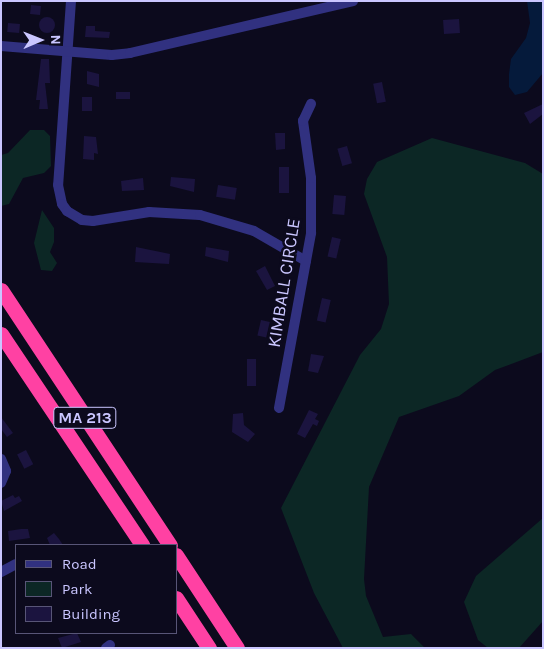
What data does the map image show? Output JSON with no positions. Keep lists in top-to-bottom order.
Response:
{
  "streets": {
    "highway": ["MA 213"],
    "street": ["KIMBALL CIRCLE"]
  },
  "legend": ["Road", "Park", "Building"],
  "north": "right"
}
